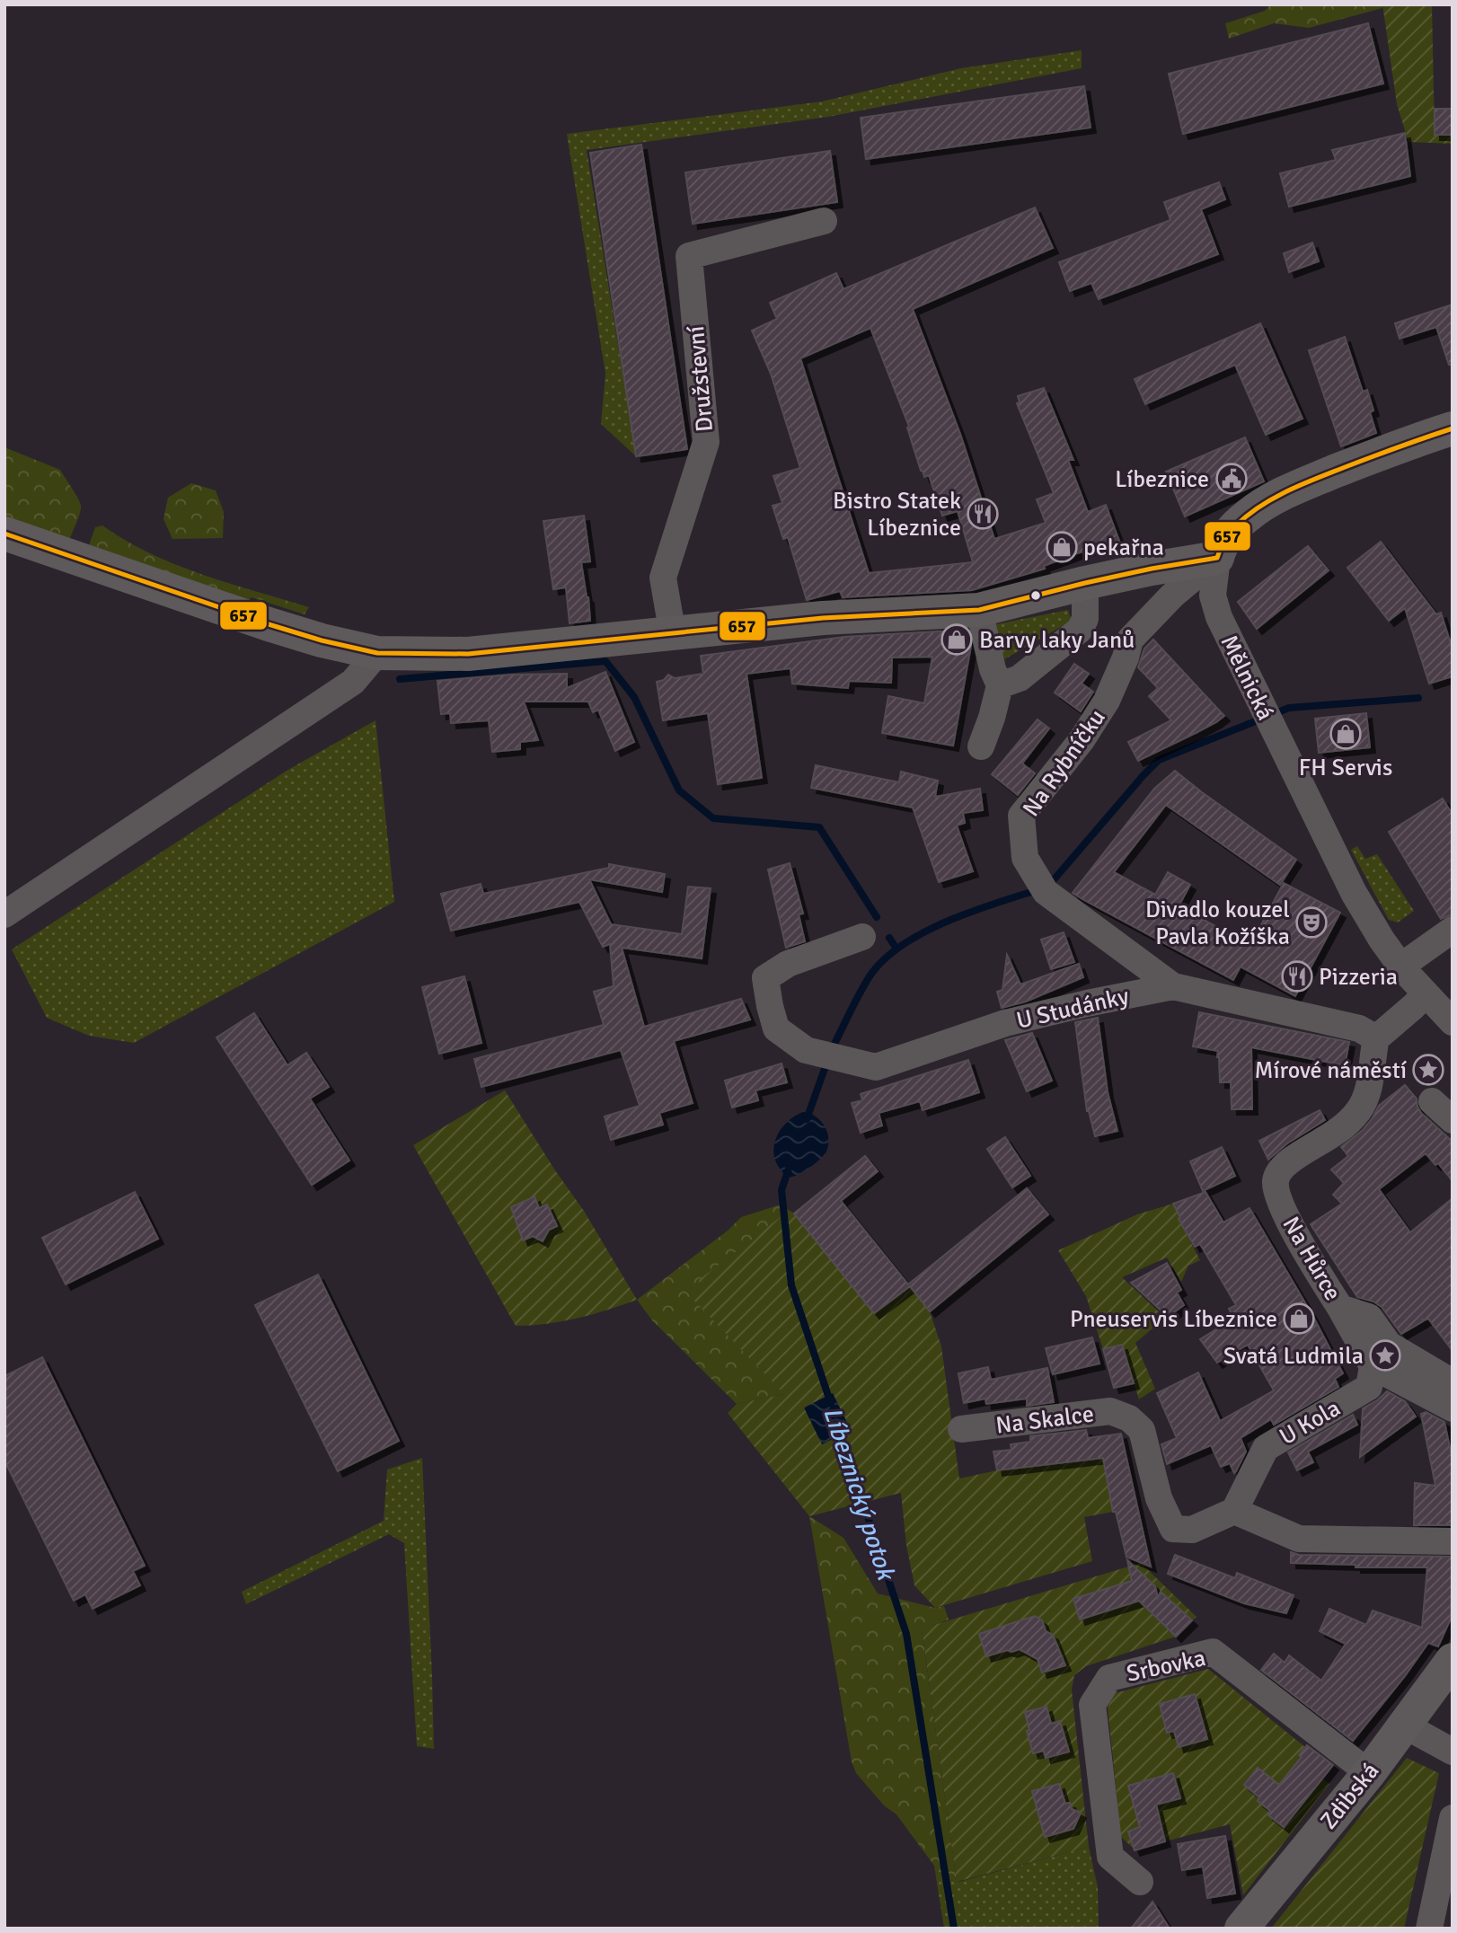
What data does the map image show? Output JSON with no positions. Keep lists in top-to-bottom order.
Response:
{
  "streets": {
    "street": [
      "Družstevní",
      "Mělnická",
      "Na Rybníčku",
      "U Studánky",
      "Na Hůrce",
      "Na Skalce",
      "U Kola",
      "Srbovka",
      "Zdibská"
    ]
  },
  "crossings": [
    ["Mělnická", "Na Rybníčku"],
    ["Na Rybníčku", "U Studánky"],
    ["U Studánky", "Na Hůrce"],
    ["Na Skalce", "U Kola"],
    ["Srbovka", "Zdibská"]
  ],
  "water": ["Líbeznický potok"],
  "places": {
    "public building": ["Líbeznice"],
    "restaurant": ["Bistro Statek Líbeznice", "Pizzeria"],
    "shop": [
      "pekařna",
      "Barvy laky Janů",
      "FH Servis",
      "Pneuservis Líbeznice"
    ],
    "theatre": ["Divadlo kouzel Pavla Kožíška"],
    "place": ["Mírové náměstí", "Svatá Ludmila"]
  },
  "lines": ["transit line 657"]
}
